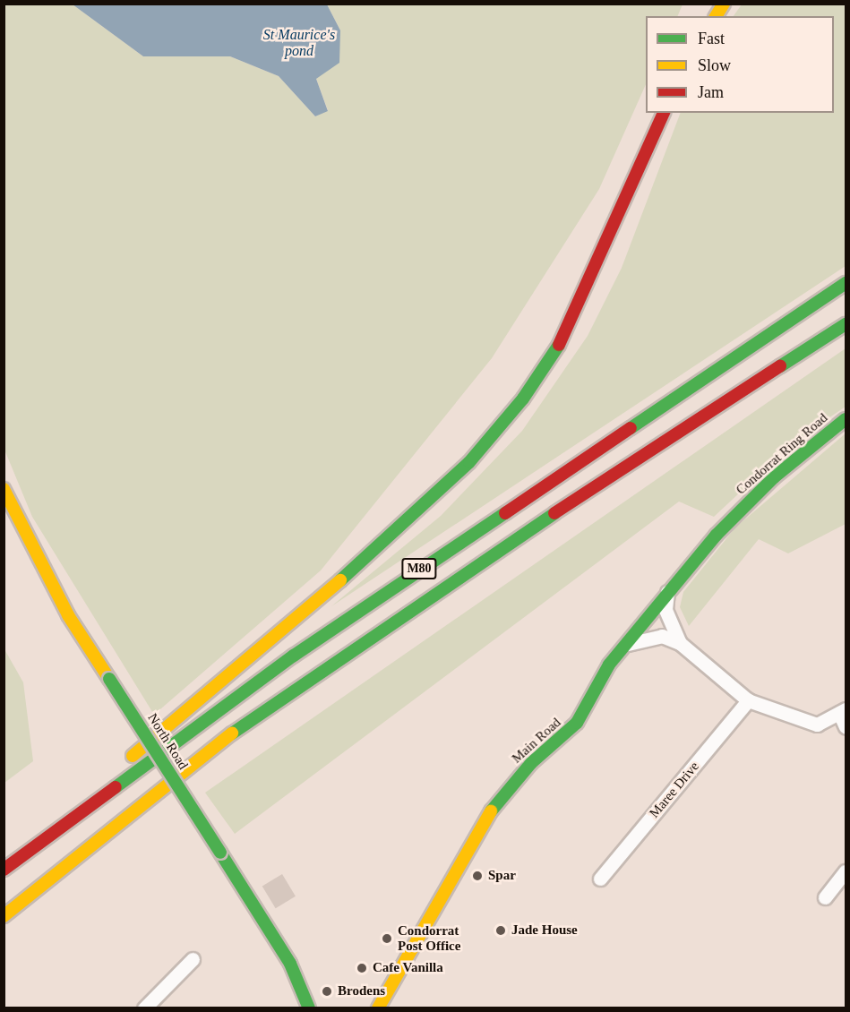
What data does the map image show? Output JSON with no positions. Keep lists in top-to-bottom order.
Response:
{
  "streets": {
    "main road": [
      "Condorrat Ring Road",
      "M80",
      "Main Road",
      "North Road"
    ],
    "street": ["Maree Drive"]
  },
  "crossings": [
    ["Condorrat Ring Road", "Main Road"]
  ],
  "water": ["St Maurice's pond"],
  "places": [
    "Spar",
    "Jade House",
    "Condorrat Post Office",
    "Cafe Vanilla",
    "Brodens"
  ],
  "legend": ["Fast", "Slow", "Jam"]
}
